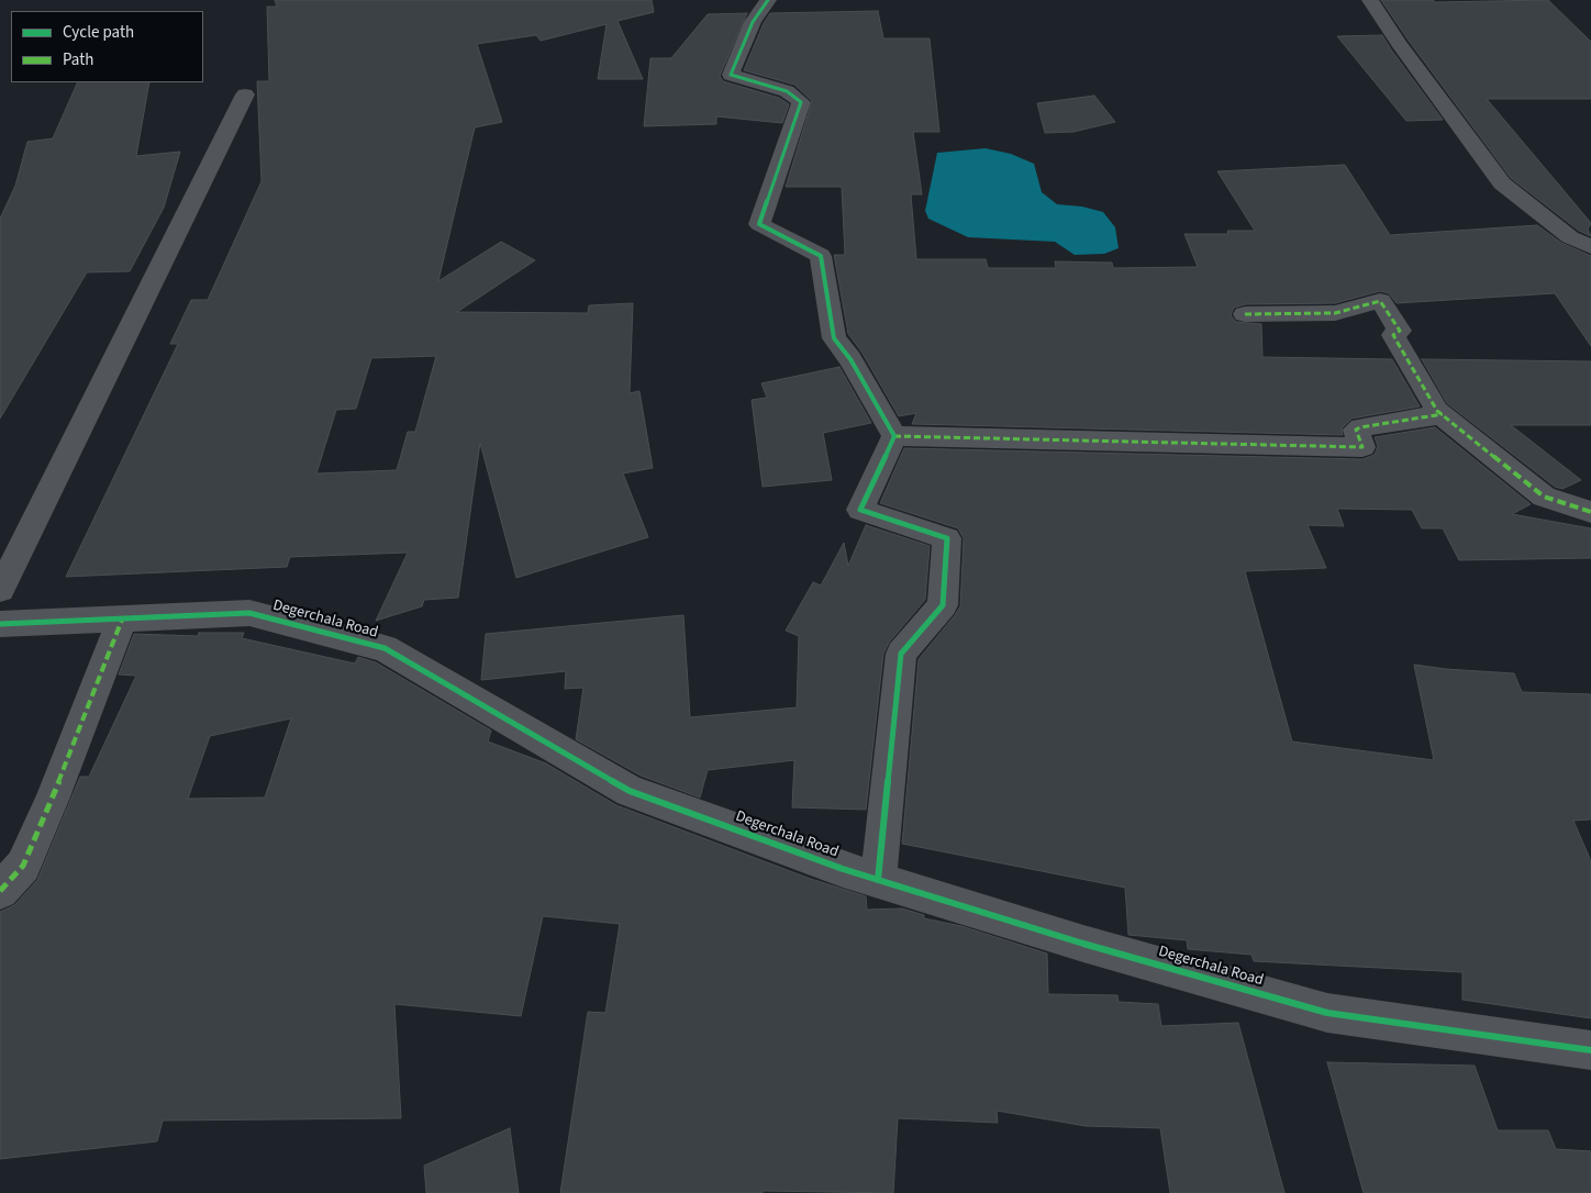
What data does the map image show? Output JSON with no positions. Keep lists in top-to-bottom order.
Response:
{
  "streets": {
    "street": ["Degerchala Road"]
  },
  "legend": ["Cycle path", "Path"]
}
